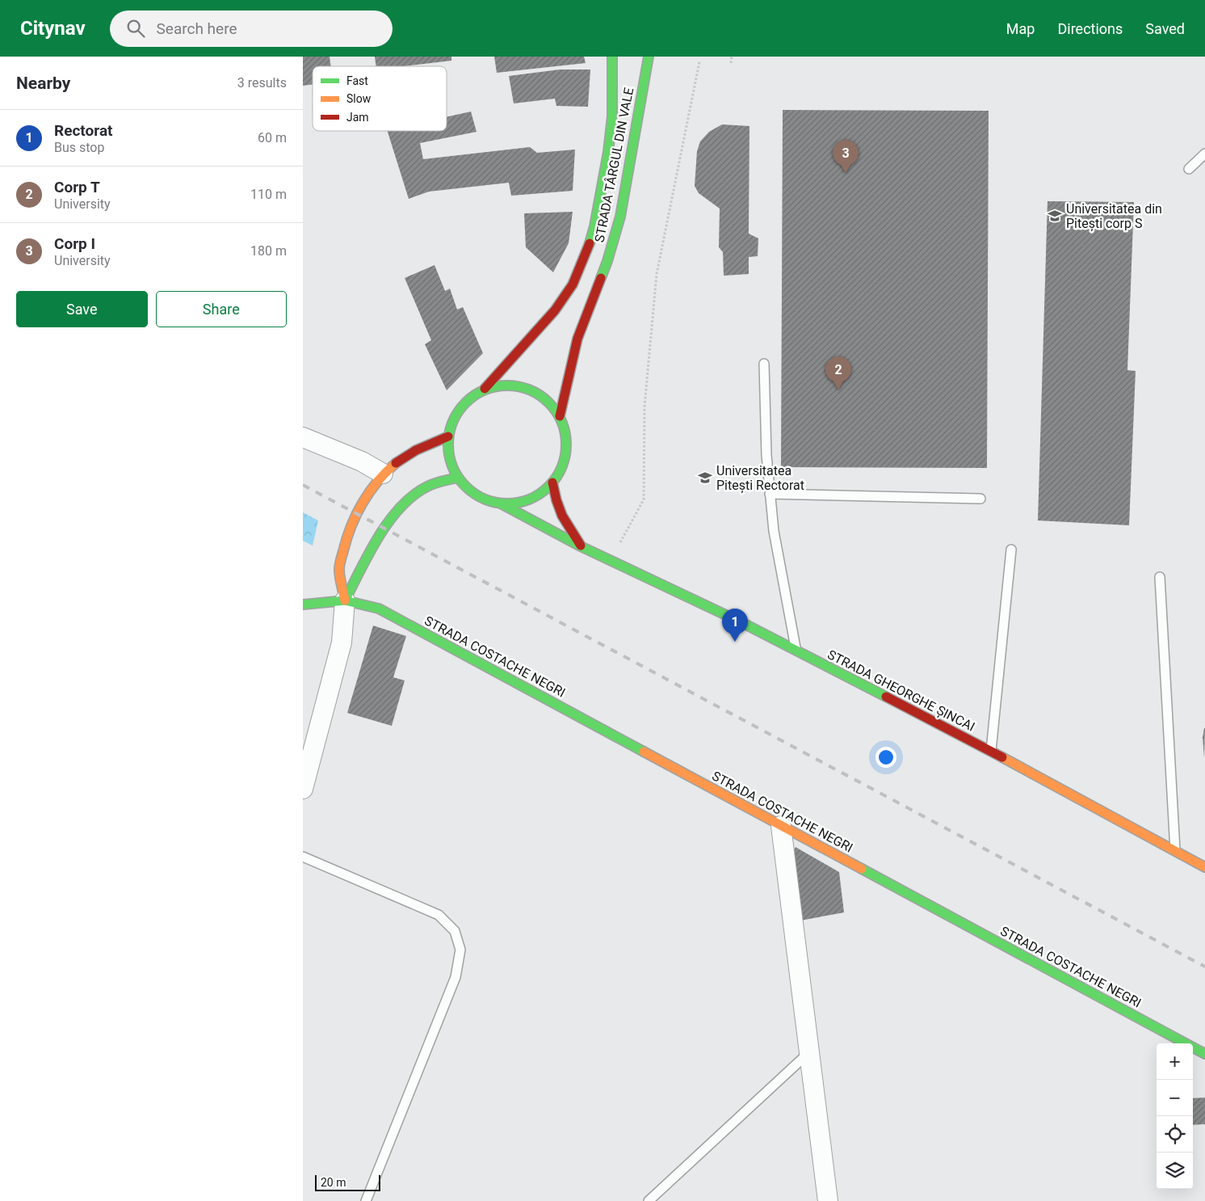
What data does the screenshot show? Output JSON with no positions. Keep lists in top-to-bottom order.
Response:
{
  "streets": {
    "main road": ["STRADA TÂRGUL DIN VALE", "STRADA COSTACHE NEGRI", "STRADA GHEORGHE ȘINCAI"]
  },
  "crossings": [
    ["STRADA TÂRGUL DIN VALE", "STRADA GHEORGHE ȘINCAI"]
  ],
  "places": {
    "school or university": ["Universitatea din Pitești corp S", "Universitatea Pitești Rectorat"]
  },
  "legend": ["Fast", "Slow", "Jam"],
  "scale_bar": "20 m",
  "page": {
    "header": "Citynav",
    "search": "Search here",
    "nav": ["Map", "Directions", "Saved"],
    "heading": ["Nearby", "3 results"],
    "list": [
      {
        "mark": "1",
        "name": "Rectorat",
        "note": "Bus stop",
        "value": "60 m"
      },
      {
        "mark": "2",
        "name": "Corp T",
        "note": "University",
        "value": "110 m"
      },
      {
        "mark": "3",
        "name": "Corp I",
        "note": "University",
        "value": "180 m"
      }
    ],
    "pins": ["3", "2", "1"],
    "buttons": ["Save", "Share"],
    "map_buttons": ["+", "−"],
    "scale": "20 m"
  }
}
